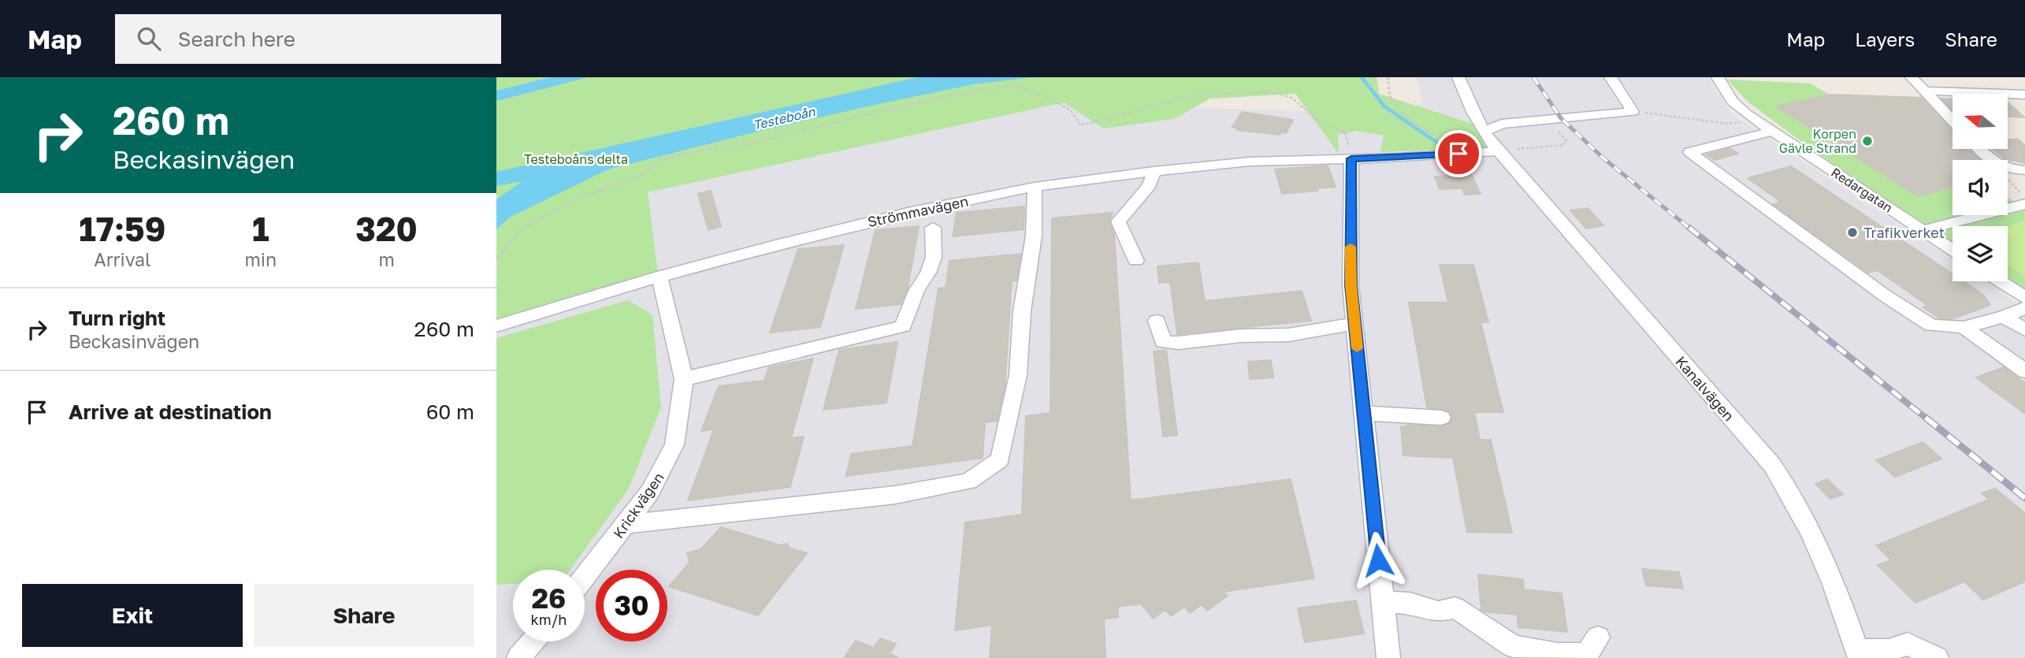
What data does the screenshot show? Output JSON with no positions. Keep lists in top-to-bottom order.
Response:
{
  "streets": {
    "street": [
      "Redargatan",
      "Strömmavägen",
      "Kanalvägen",
      "Krickvägen"
    ]
  },
  "crossings": [
    ["Strömmavägen", "Kanalvägen"],
    ["Strömmavägen", "Krickvägen"]
  ],
  "water": ["Testeboån"],
  "parks": ["Testeboåns delta"],
  "places": ["Korpen Gävle Strand", "Trafikverket"],
  "north": "left",
  "page": {
    "header": "Map",
    "search": "Search here",
    "nav": ["Map", "Layers", "Share"],
    "turn": ["260 m", "Beckasinvägen"],
    "eta": [
      "17:59",
      "Arrival",
      "1",
      "min",
      "320",
      "m"
    ],
    "list": [
      {
        "name": "Turn right",
        "note": "Beckasinvägen",
        "value": "260 m"
      },
      {
        "name": "Arrive at destination",
        "value": "60 m"
      }
    ],
    "speed": "26 km/h",
    "limit": "30",
    "buttons": ["Exit", "Share"]
  }
}
